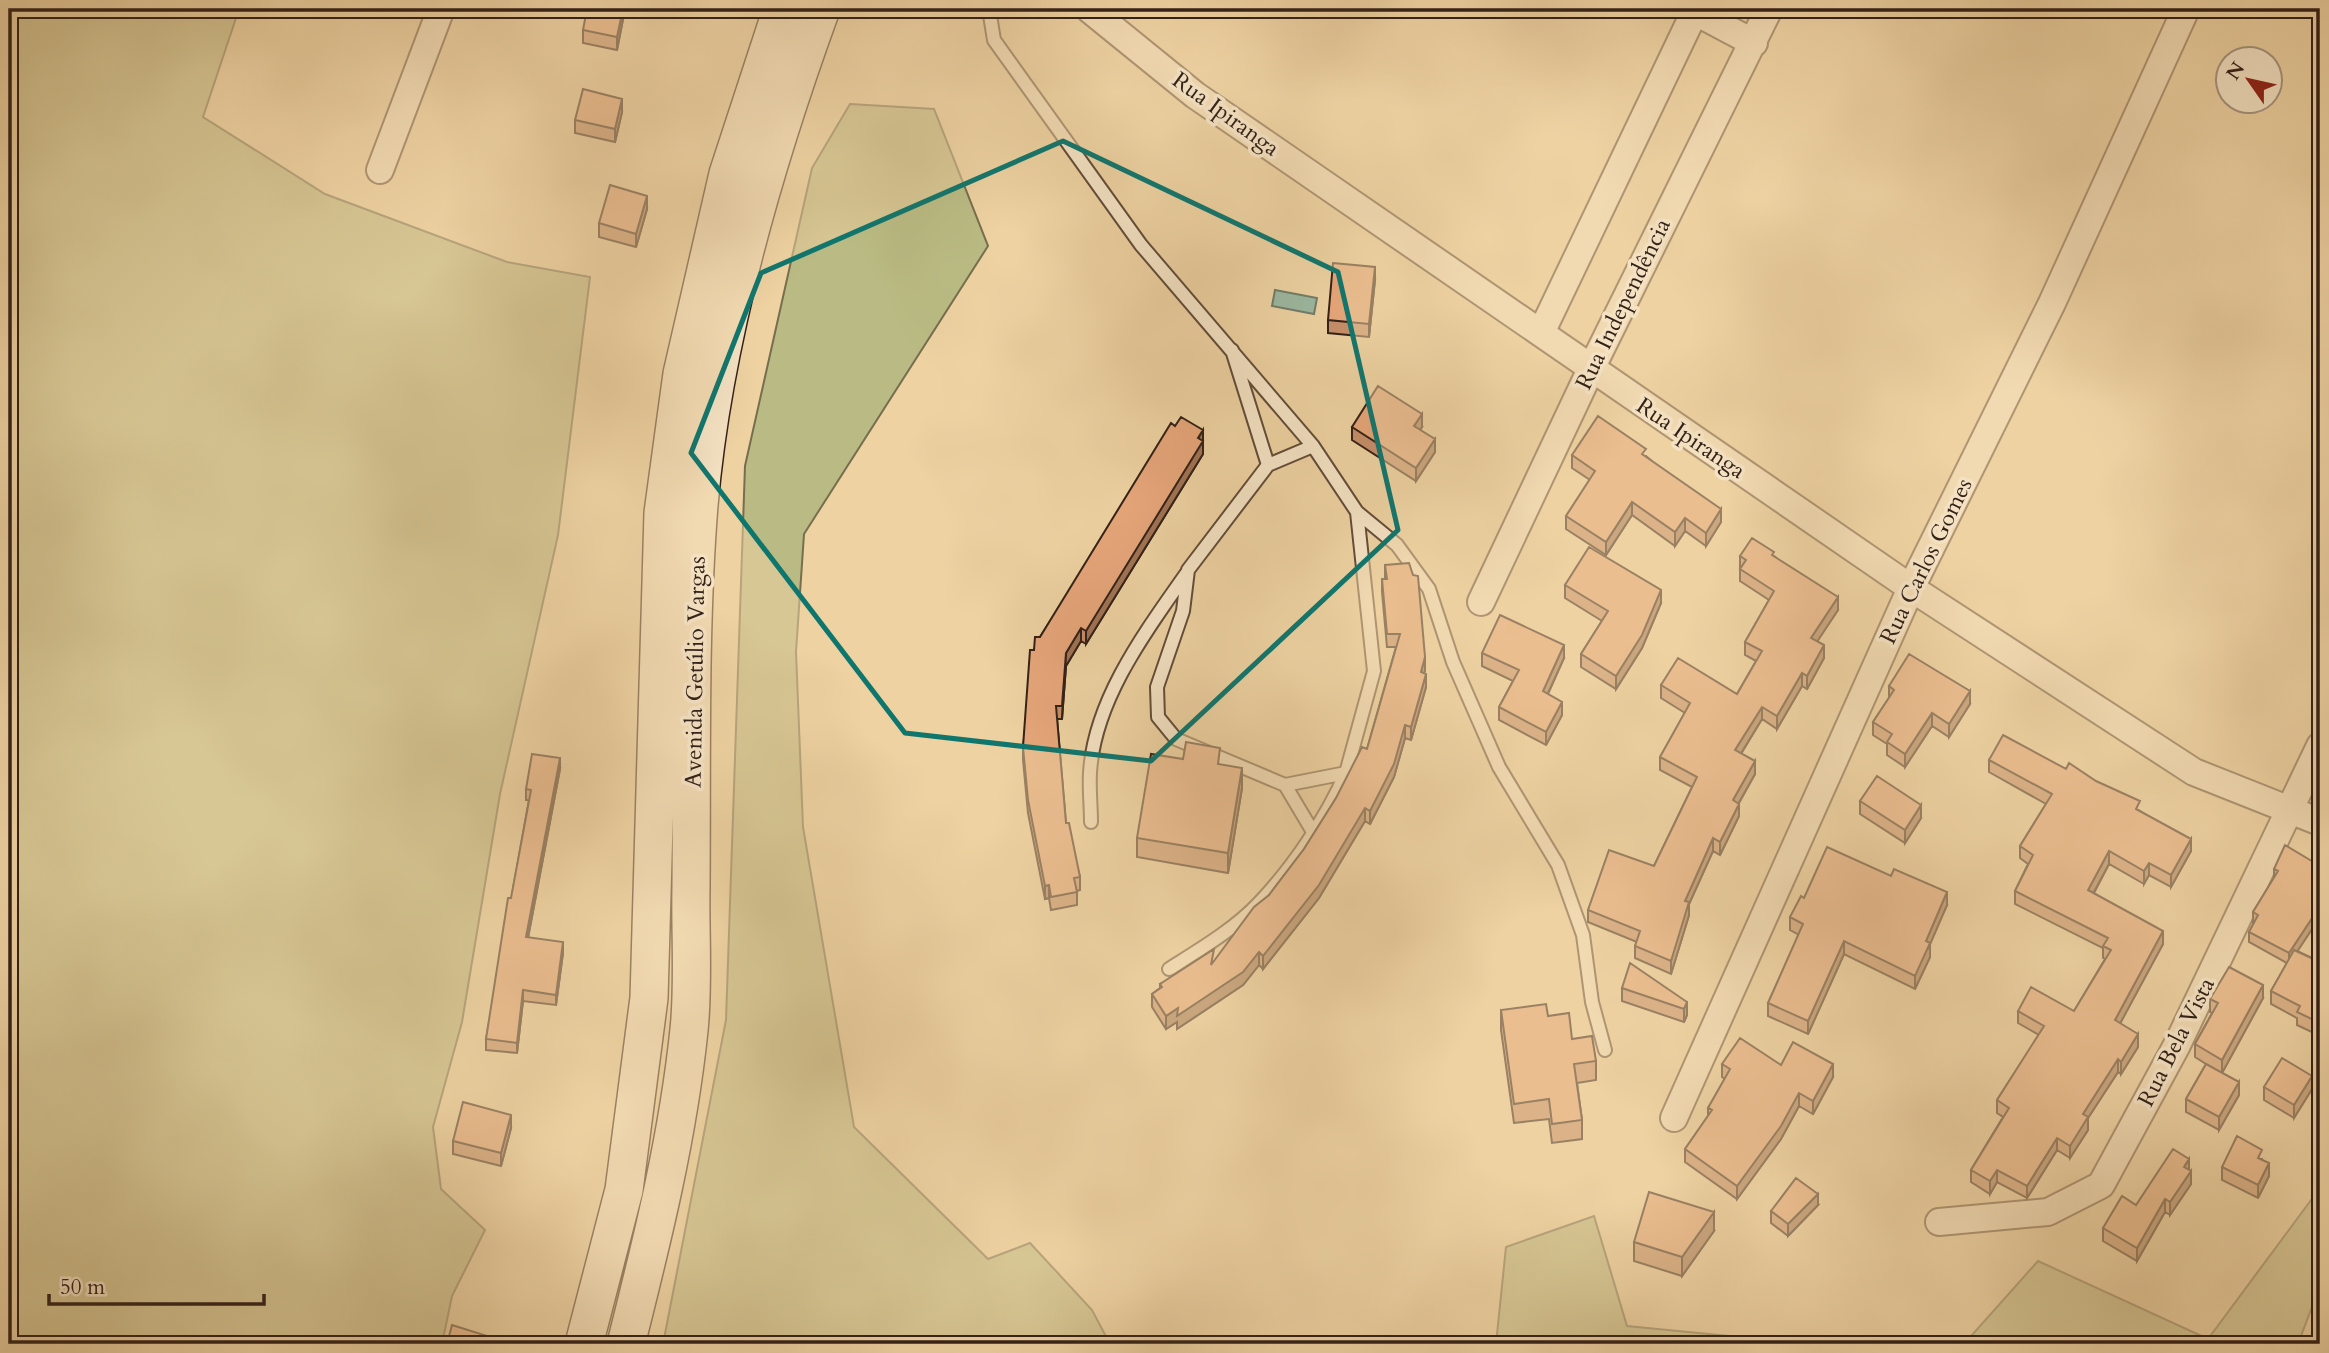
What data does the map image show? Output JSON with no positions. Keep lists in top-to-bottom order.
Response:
{
  "streets": {
    "main road": ["Avenida Getúlio Vargas"],
    "street": [
      "Rua Ipiranga",
      "Rua Independência",
      "Rua Carlos Gomes",
      "Rua Bela Vista"
    ]
  },
  "crossings": [
    ["Rua Ipiranga", "Rua Independência"],
    ["Rua Ipiranga", "Rua Carlos Gomes"],
    ["Rua Ipiranga", "Rua Bela Vista"]
  ],
  "scale_bar": "50 m",
  "north": "top left"
}
